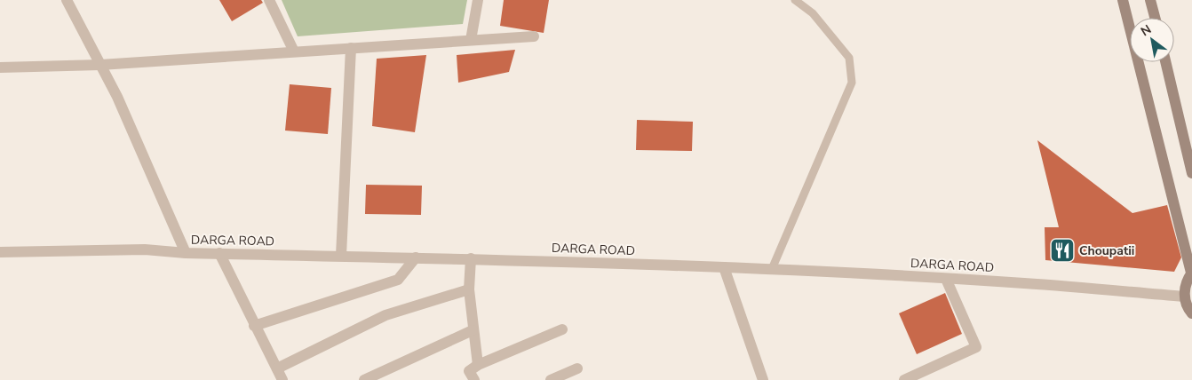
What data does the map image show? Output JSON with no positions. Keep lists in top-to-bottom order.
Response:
{
  "streets": {
    "street": ["DARGA ROAD"]
  },
  "places": {
    "restaurant": ["Choupatii"]
  },
  "north": "top left"
}
